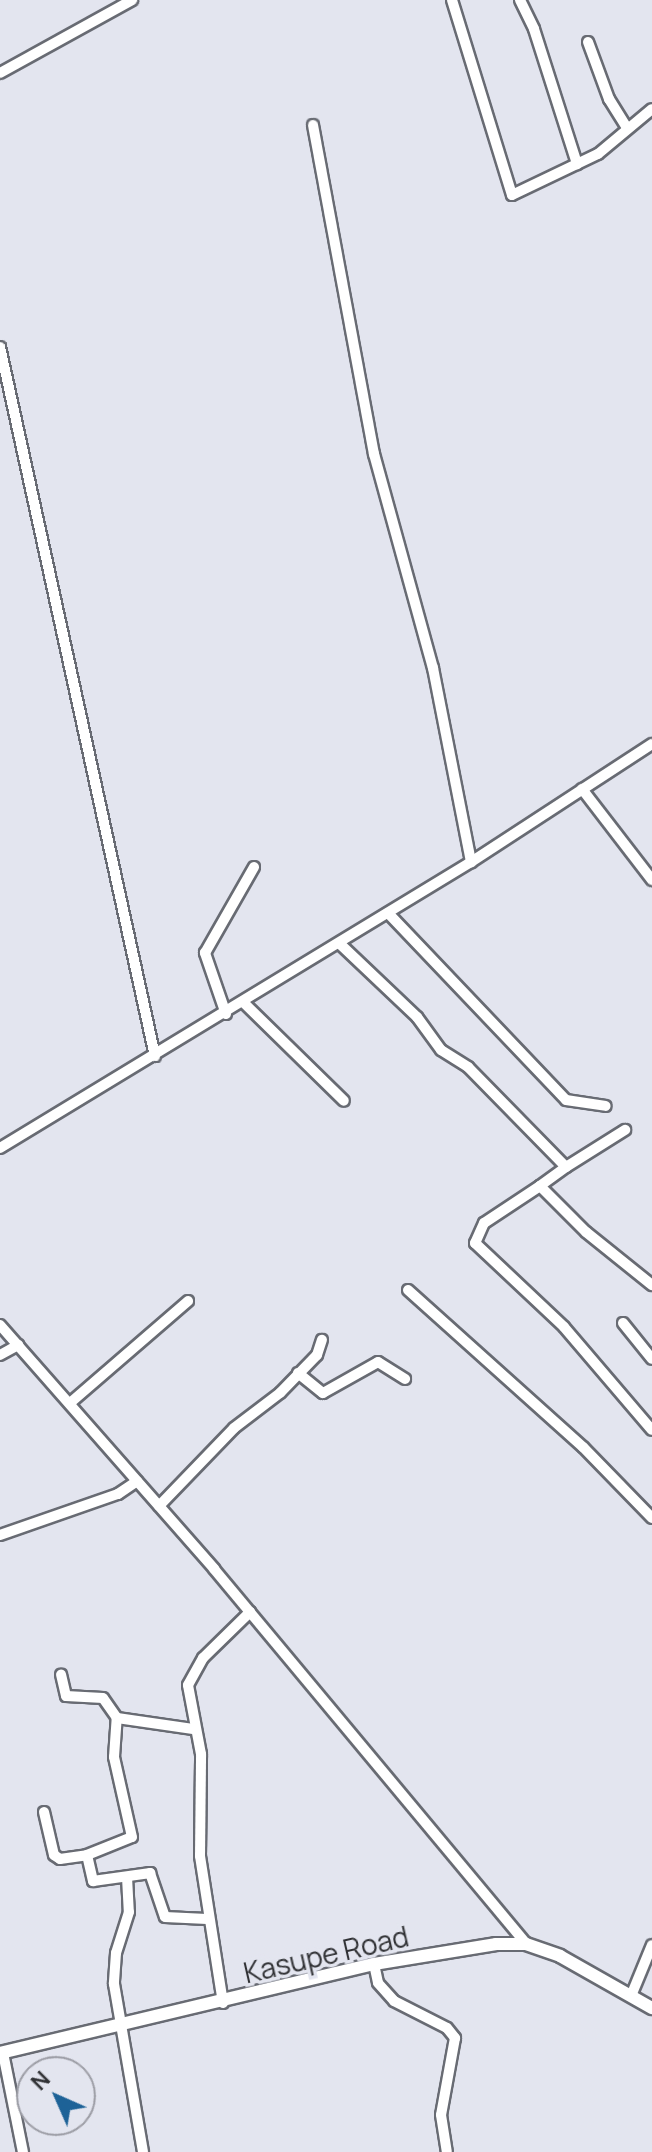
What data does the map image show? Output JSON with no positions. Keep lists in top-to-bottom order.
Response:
{
  "streets": {
    "street": ["Kasupe Road"]
  },
  "north": "top left"
}
